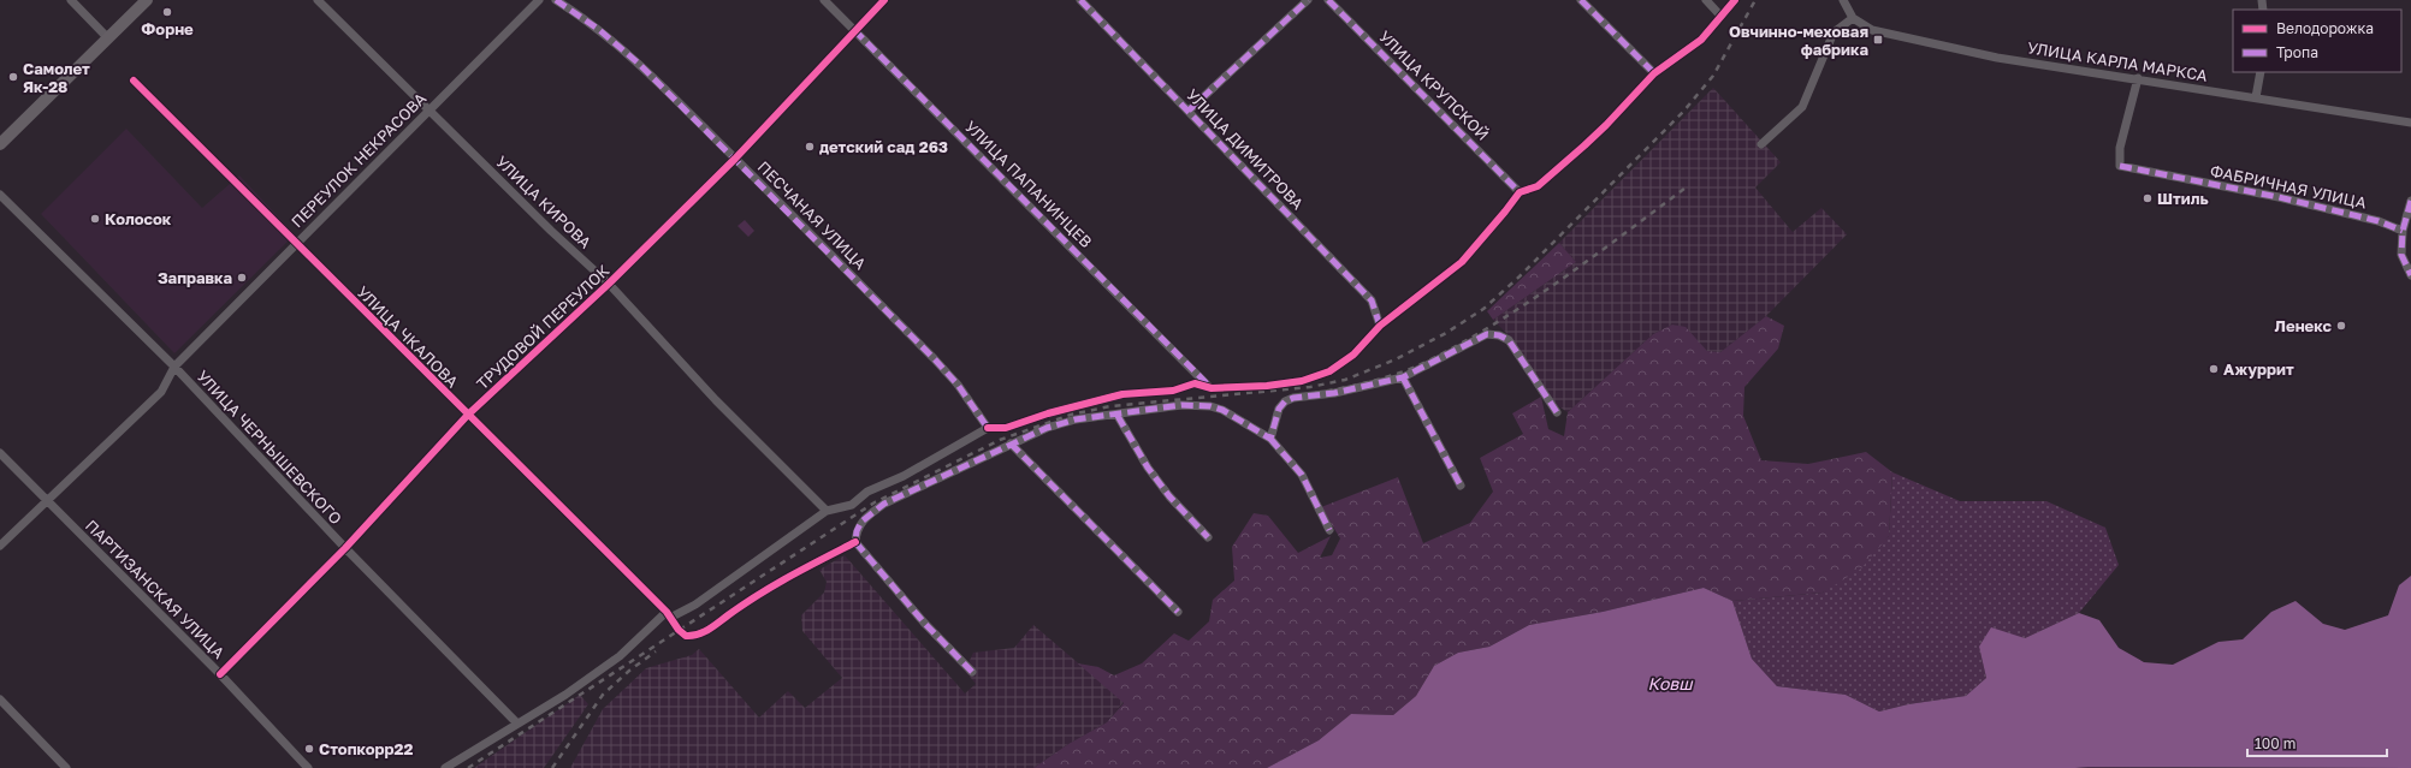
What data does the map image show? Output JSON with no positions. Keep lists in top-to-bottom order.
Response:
{
  "streets": {
    "street": [
      "УЛИЦА КАРЛА МАРКСА",
      "УЛИЦА КРУПСКОЙ",
      "УЛИЦА ДИМИТРОВА",
      "ПЕРЕУЛОК НЕКРАСОВА",
      "УЛИЦА ПАПАНИНЦЕВ",
      "ФАБРИЧНАЯ УЛИЦА",
      "УЛИЦА КИРОВА",
      "ПЕСЧАНАЯ УЛИЦА",
      "ТРУДОВОЙ ПЕРЕУЛОК",
      "УЛИЦА ЧКАЛОВА",
      "УЛИЦА ЧЕРНЫШЕВСКОГО",
      "ПАРТИЗАНСКАЯ УЛИЦА"
    ]
  },
  "crossings": [
    ["УЛИЦА КАРЛА МАРКСА", "ФАБРИЧНАЯ УЛИЦА"],
    ["ПЕРЕУЛОК НЕКРАСОВА", "УЛИЦА КИРОВА"],
    ["ПЕРЕУЛОК НЕКРАСОВА", "УЛИЦА ЧКАЛОВА"],
    ["ПЕРЕУЛОК НЕКРАСОВА", "УЛИЦА ЧЕРНЫШЕВСКОГО"],
    ["ПЕРЕУЛОК НЕКРАСОВА", "ПАРТИЗАНСКАЯ УЛИЦА"],
    ["УЛИЦА ПАПАНИНЦЕВ", "ТРУДОВОЙ ПЕРЕУЛОК"],
    ["УЛИЦА КИРОВА", "ТРУДОВОЙ ПЕРЕУЛОК"],
    ["ПЕСЧАНАЯ УЛИЦА", "ТРУДОВОЙ ПЕРЕУЛОК"],
    ["ТРУДОВОЙ ПЕРЕУЛОК", "УЛИЦА ЧКАЛОВА"],
    ["ТРУДОВОЙ ПЕРЕУЛОК", "УЛИЦА ЧЕРНЫШЕВСКОГО"],
    ["ТРУДОВОЙ ПЕРЕУЛОК", "ПАРТИЗАНСКАЯ УЛИЦА"]
  ],
  "water": ["Ковш"],
  "places": {
    "other": [
      "Форне",
      "Самолет Як-28",
      "детский сад 263",
      "Штиль",
      "Колосок",
      "Заправка",
      "Ленекс",
      "Ажуррит",
      "Стопкорр22"
    ],
    "transit": ["Овчинно-меховая фабрика"]
  },
  "legend": ["Велодорожка", "Тропа"],
  "scale_bar": "100 m"
}
